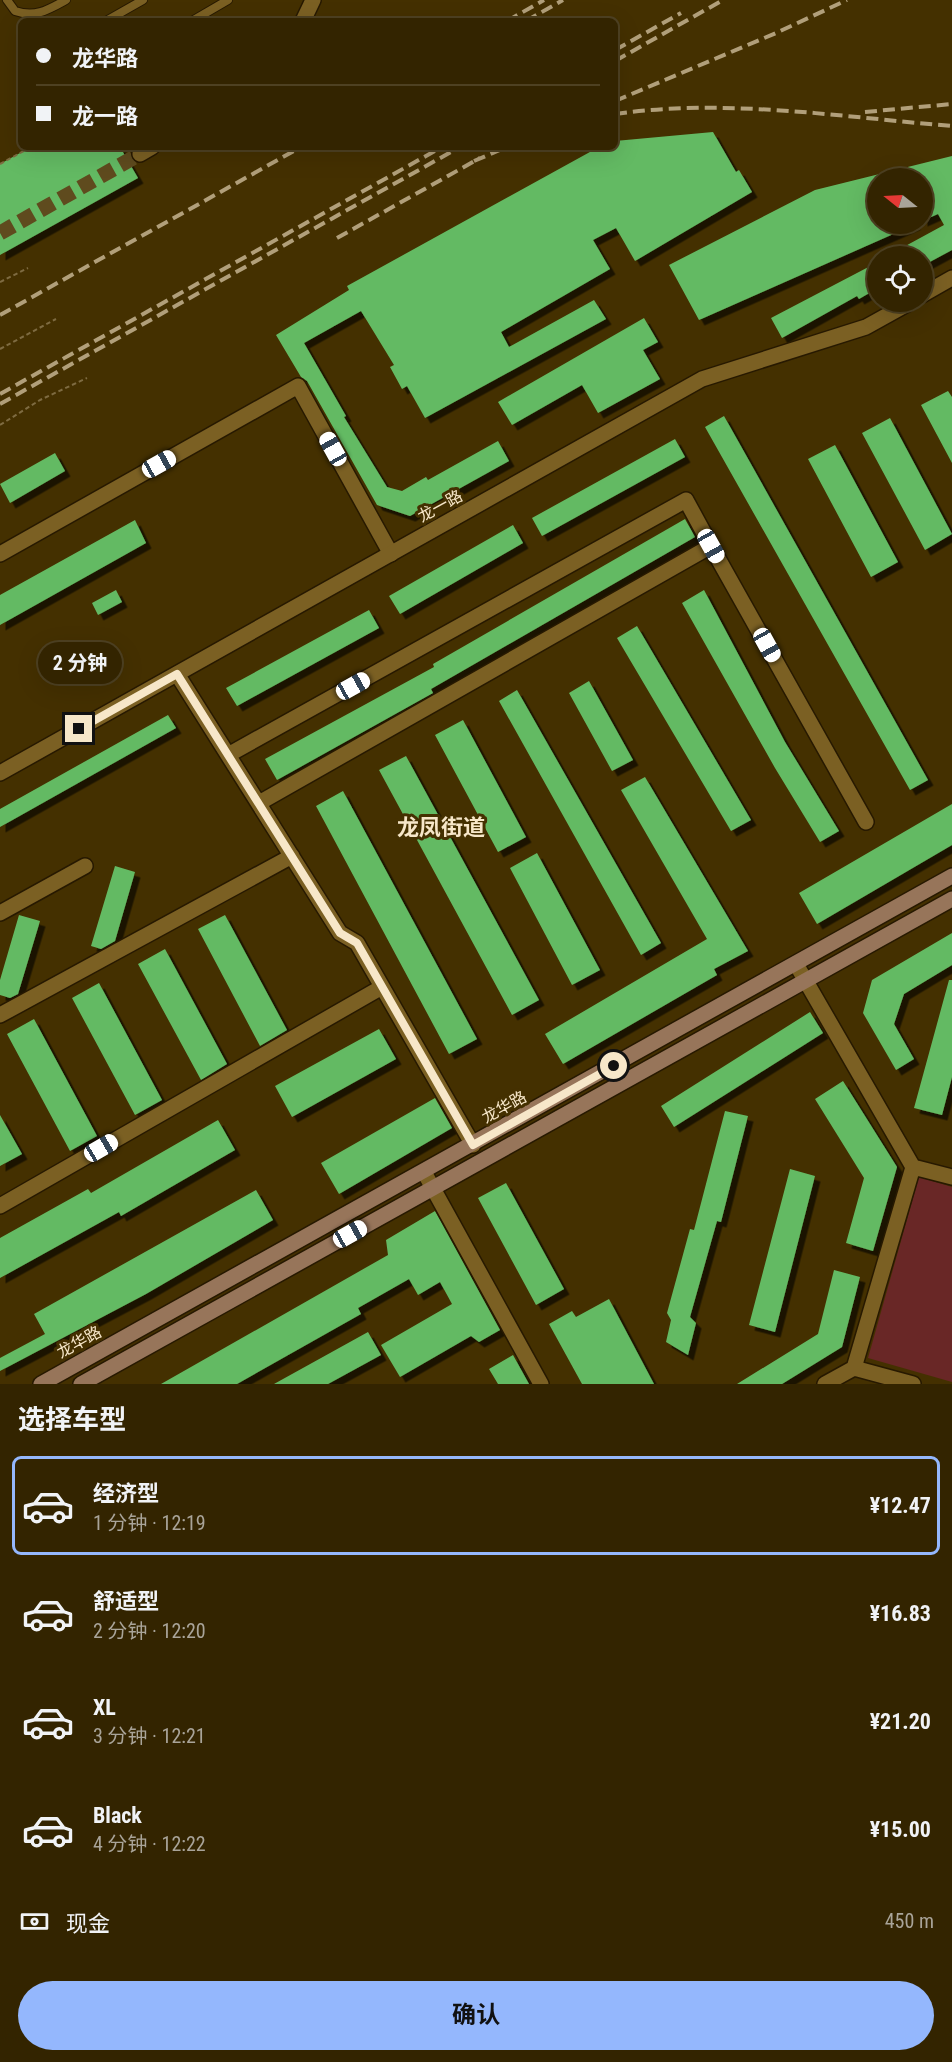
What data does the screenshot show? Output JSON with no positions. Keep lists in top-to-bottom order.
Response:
{
  "streets": {
    "main road": ["龙华路"],
    "street": ["龙一路"]
  },
  "districts": ["龙凤街道"],
  "north": "left",
  "page": {
    "banner": ["龙华路", "龙一路"],
    "bubble": "2 分钟",
    "heading": "选择车型",
    "list": [
      {
        "name": "经济型",
        "note": "1 分钟 · 12:19",
        "value": "¥12.47"
      },
      {
        "name": "舒适型",
        "note": "2 分钟 · 12:20",
        "value": "¥16.83"
      },
      {
        "name": "XL",
        "note": "3 分钟 · 12:21",
        "value": "¥21.20"
      },
      {
        "name": "Black",
        "note": "4 分钟 · 12:22",
        "value": "¥15.00"
      }
    ],
    "pay": ["现金", "450 m"],
    "buttons": "确认"
  }
}
